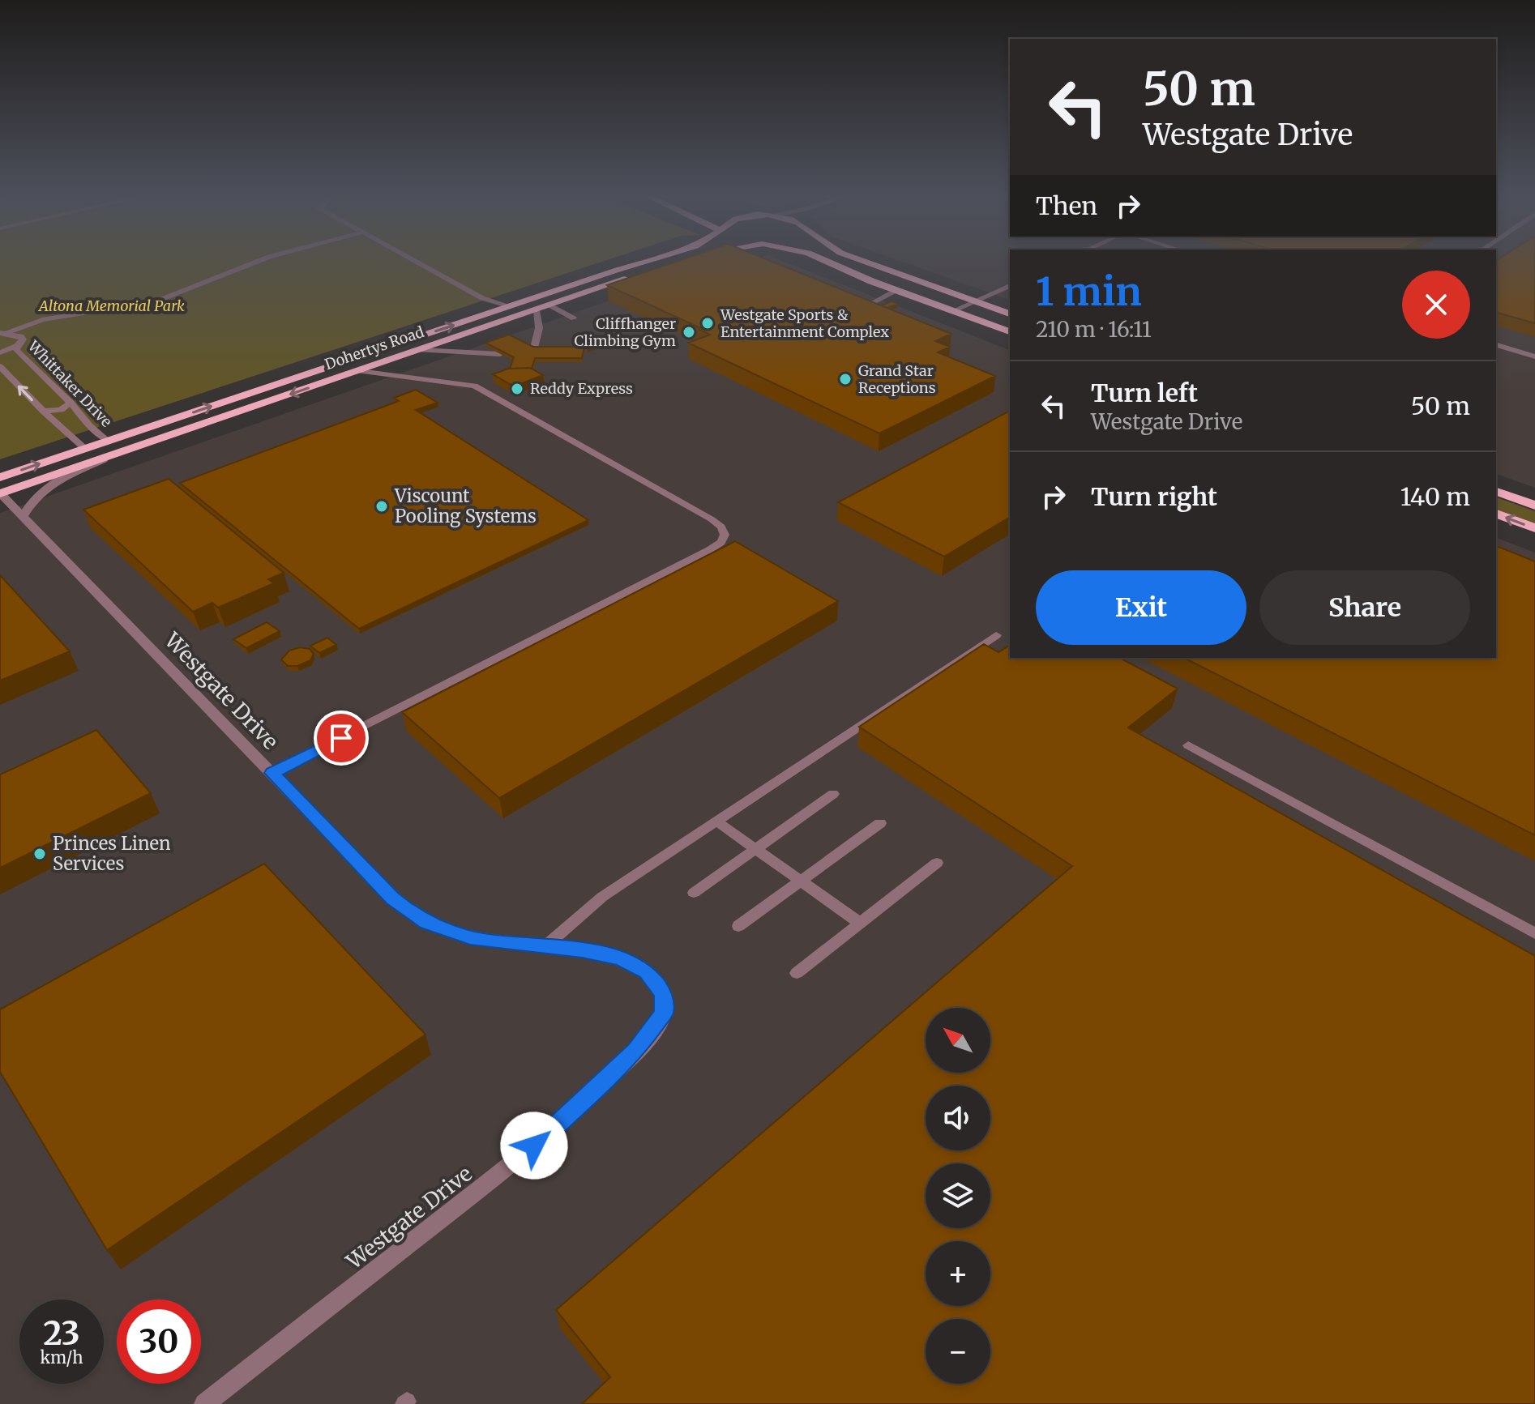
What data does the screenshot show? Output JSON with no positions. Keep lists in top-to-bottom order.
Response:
{
  "streets": {
    "main road": ["Dohertys Road"],
    "street": ["Westgate Drive"],
    "lane": ["Whittaker Drive"]
  },
  "crossings": [
    ["Dohertys Road", "Whittaker Drive"],
    ["Dohertys Road", "Westgate Drive"]
  ],
  "parks": ["Altona Memorial Park"],
  "places": [
    "Westgate Sports & Entertainment Complex",
    "Cliffhanger Climbing Gym",
    "Grand Star Receptions",
    "Reddy Express",
    "Viscount Pooling Systems",
    "Princes Linen Services"
  ],
  "north": "top left",
  "page": {
    "turn": ["50 m", "Westgate Drive"],
    "then": "Then",
    "heading": ["1 min", "210 m · 16:11"],
    "list": [
      {
        "name": "Turn left",
        "note": "Westgate Drive",
        "value": "50 m"
      },
      {
        "name": "Turn right",
        "value": "140 m"
      }
    ],
    "buttons": ["Exit", "Share"],
    "map_buttons": ["+", "−"],
    "speed": "23 km/h",
    "limit": "30"
  }
}
